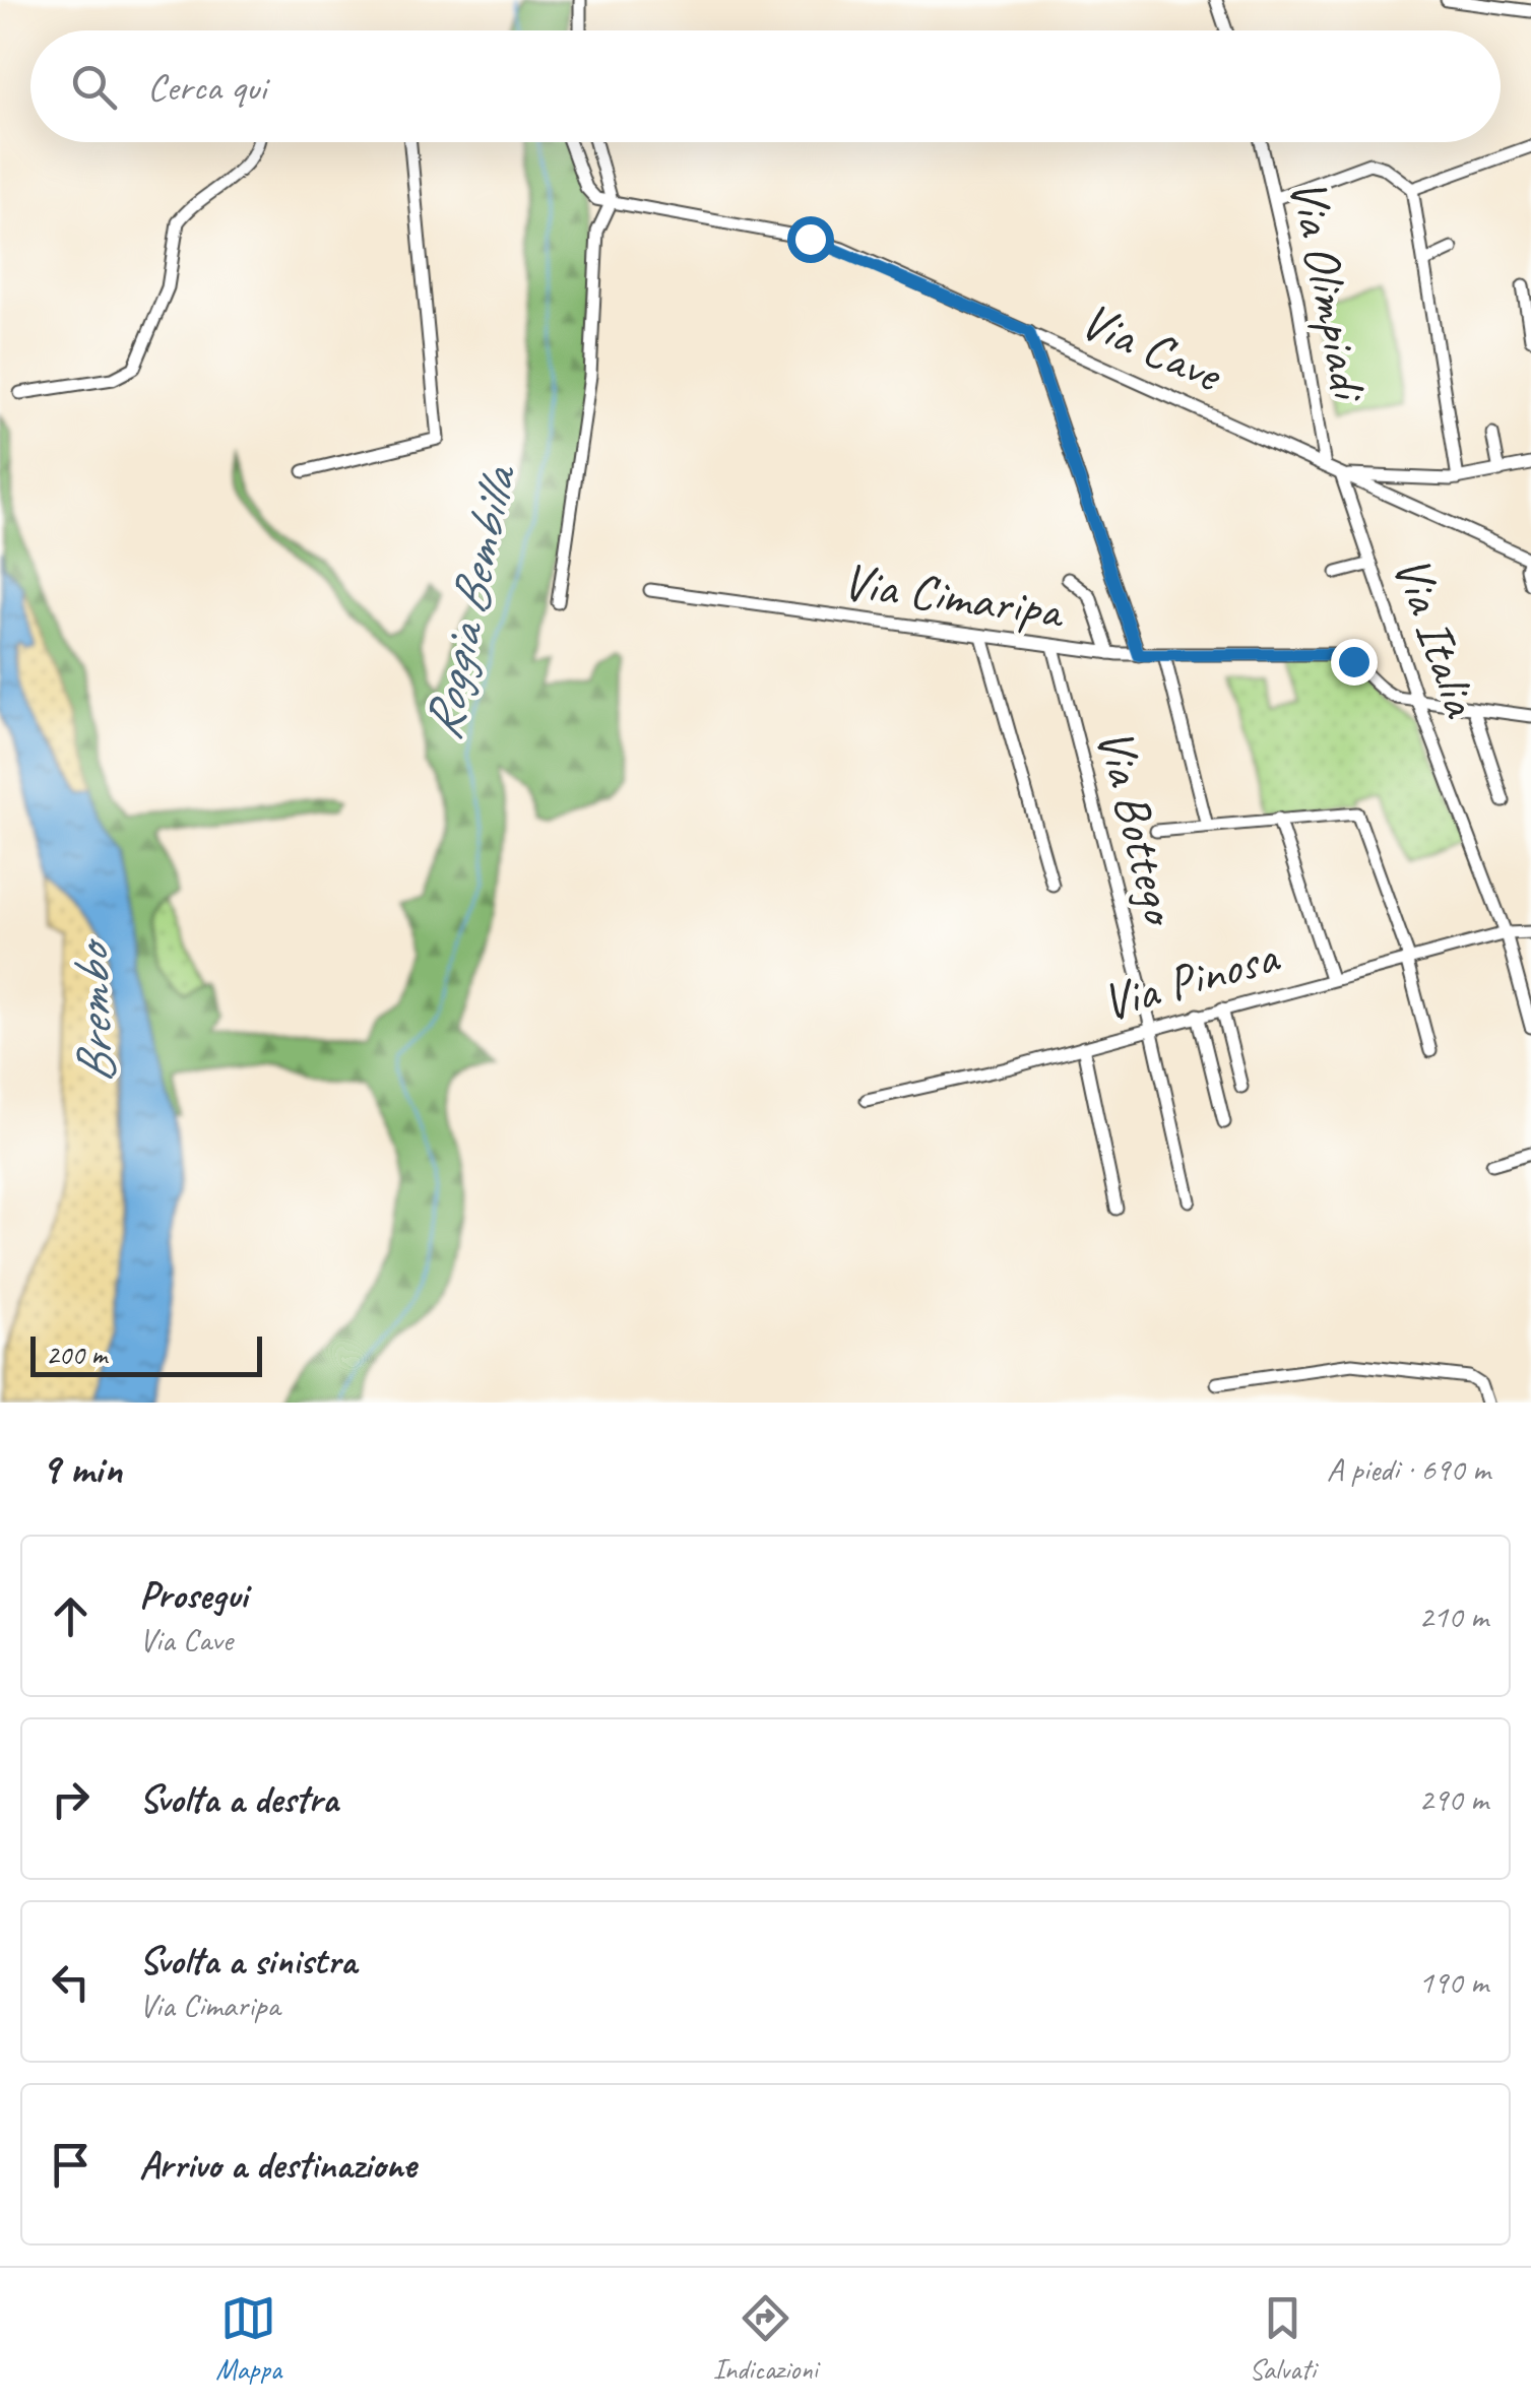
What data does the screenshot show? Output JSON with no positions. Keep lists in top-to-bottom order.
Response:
{
  "streets": {
    "street": [
      "Via Olimpiadi",
      "Via Cave",
      "Via Cimaripa",
      "Via Italia",
      "Via Bottego",
      "Via Pinosa"
    ]
  },
  "crossings": [
    ["Via Olimpiadi", "Via Cave"],
    ["Via Cave", "Via Italia"],
    ["Via Cimaripa", "Via Italia"],
    ["Via Cimaripa", "Via Bottego"],
    ["Via Italia", "Via Pinosa"],
    ["Via Bottego", "Via Pinosa"]
  ],
  "water": ["Roggia Bembilla", "Brembo"],
  "scale_bar": "200 m",
  "page": {
    "search": "Cerca qui",
    "scale": "200 m",
    "heading": ["9 min", "A piedi · 690 m"],
    "list": [
      ["Prosegui", "Via Cave", "210 m"],
      ["Svolta a destra", "290 m"],
      ["Svolta a sinistra", "Via Cimaripa", "190 m"],
      "Arrivo a destinazione"
    ],
    "nav": ["Mappa", "Indicazioni", "Salvati"]
  }
}
